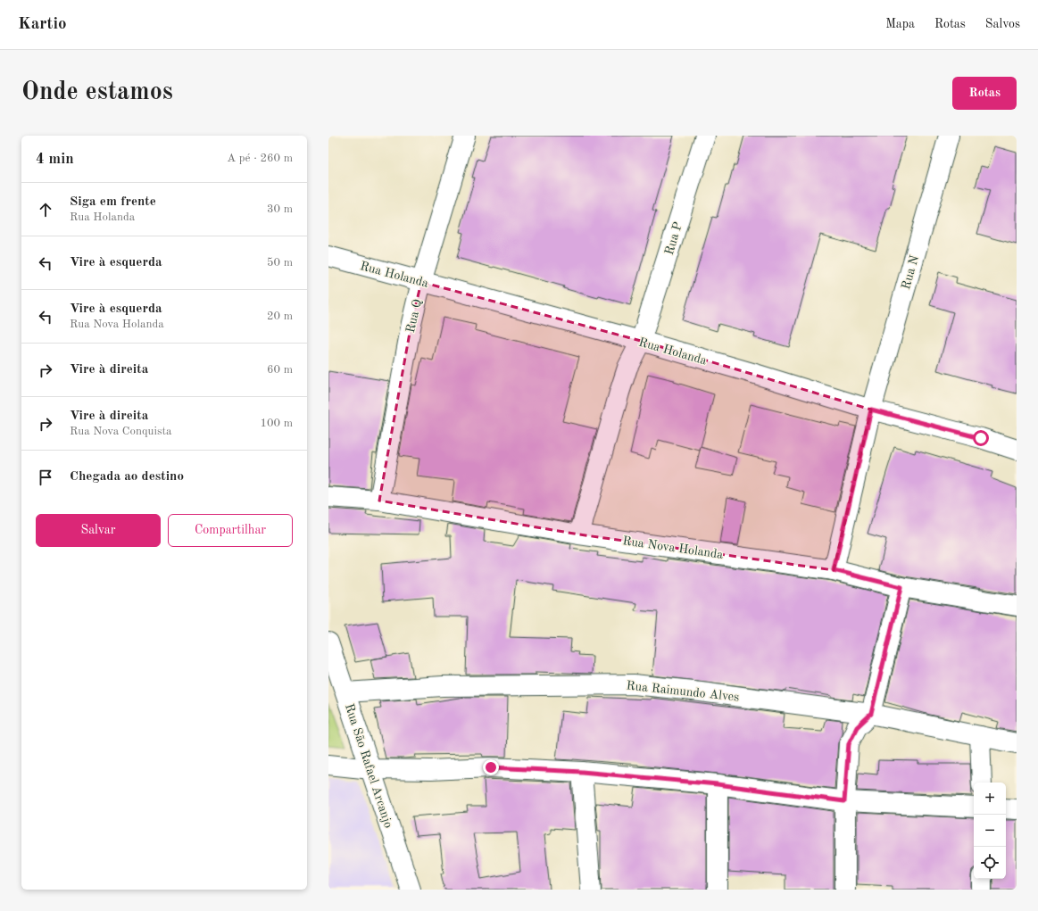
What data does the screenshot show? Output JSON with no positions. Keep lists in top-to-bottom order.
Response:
{
  "streets": {
    "street": [
      "Rua P",
      "Rua N",
      "Rua Holanda",
      "Rua Q",
      "Rua Nova Holanda",
      "Rua Raimundo Alves",
      "Rua São Rafael Arcanjo"
    ]
  },
  "crossings": [
    ["Rua P", "Rua Holanda"],
    ["Rua P", "Rua Nova Holanda"],
    ["Rua N", "Rua Holanda"],
    ["Rua N", "Rua Nova Holanda"],
    ["Rua Holanda", "Rua Q"],
    ["Rua Q", "Rua Nova Holanda"],
    ["Rua Raimundo Alves", "Rua São Rafael Arcanjo"]
  ],
  "page": {
    "header": "Kartio",
    "nav": ["Mapa", "Rotas", "Salvos"],
    "buttons": [
      "Rotas",
      ["Salvar", "Compartilhar"]
    ],
    "title": "Onde estamos",
    "heading": ["4 min", "A pé · 260 m"],
    "list": [
      ["Siga em frente", "Rua Holanda", "30 m"],
      ["Vire à esquerda", "50 m"],
      ["Vire à esquerda", "Rua Nova Holanda", "20 m"],
      ["Vire à direita", "60 m"],
      ["Vire à direita", "Rua Nova Conquista", "100 m"],
      "Chegada ao destino"
    ],
    "map_buttons": ["+", "−"]
  }
}
